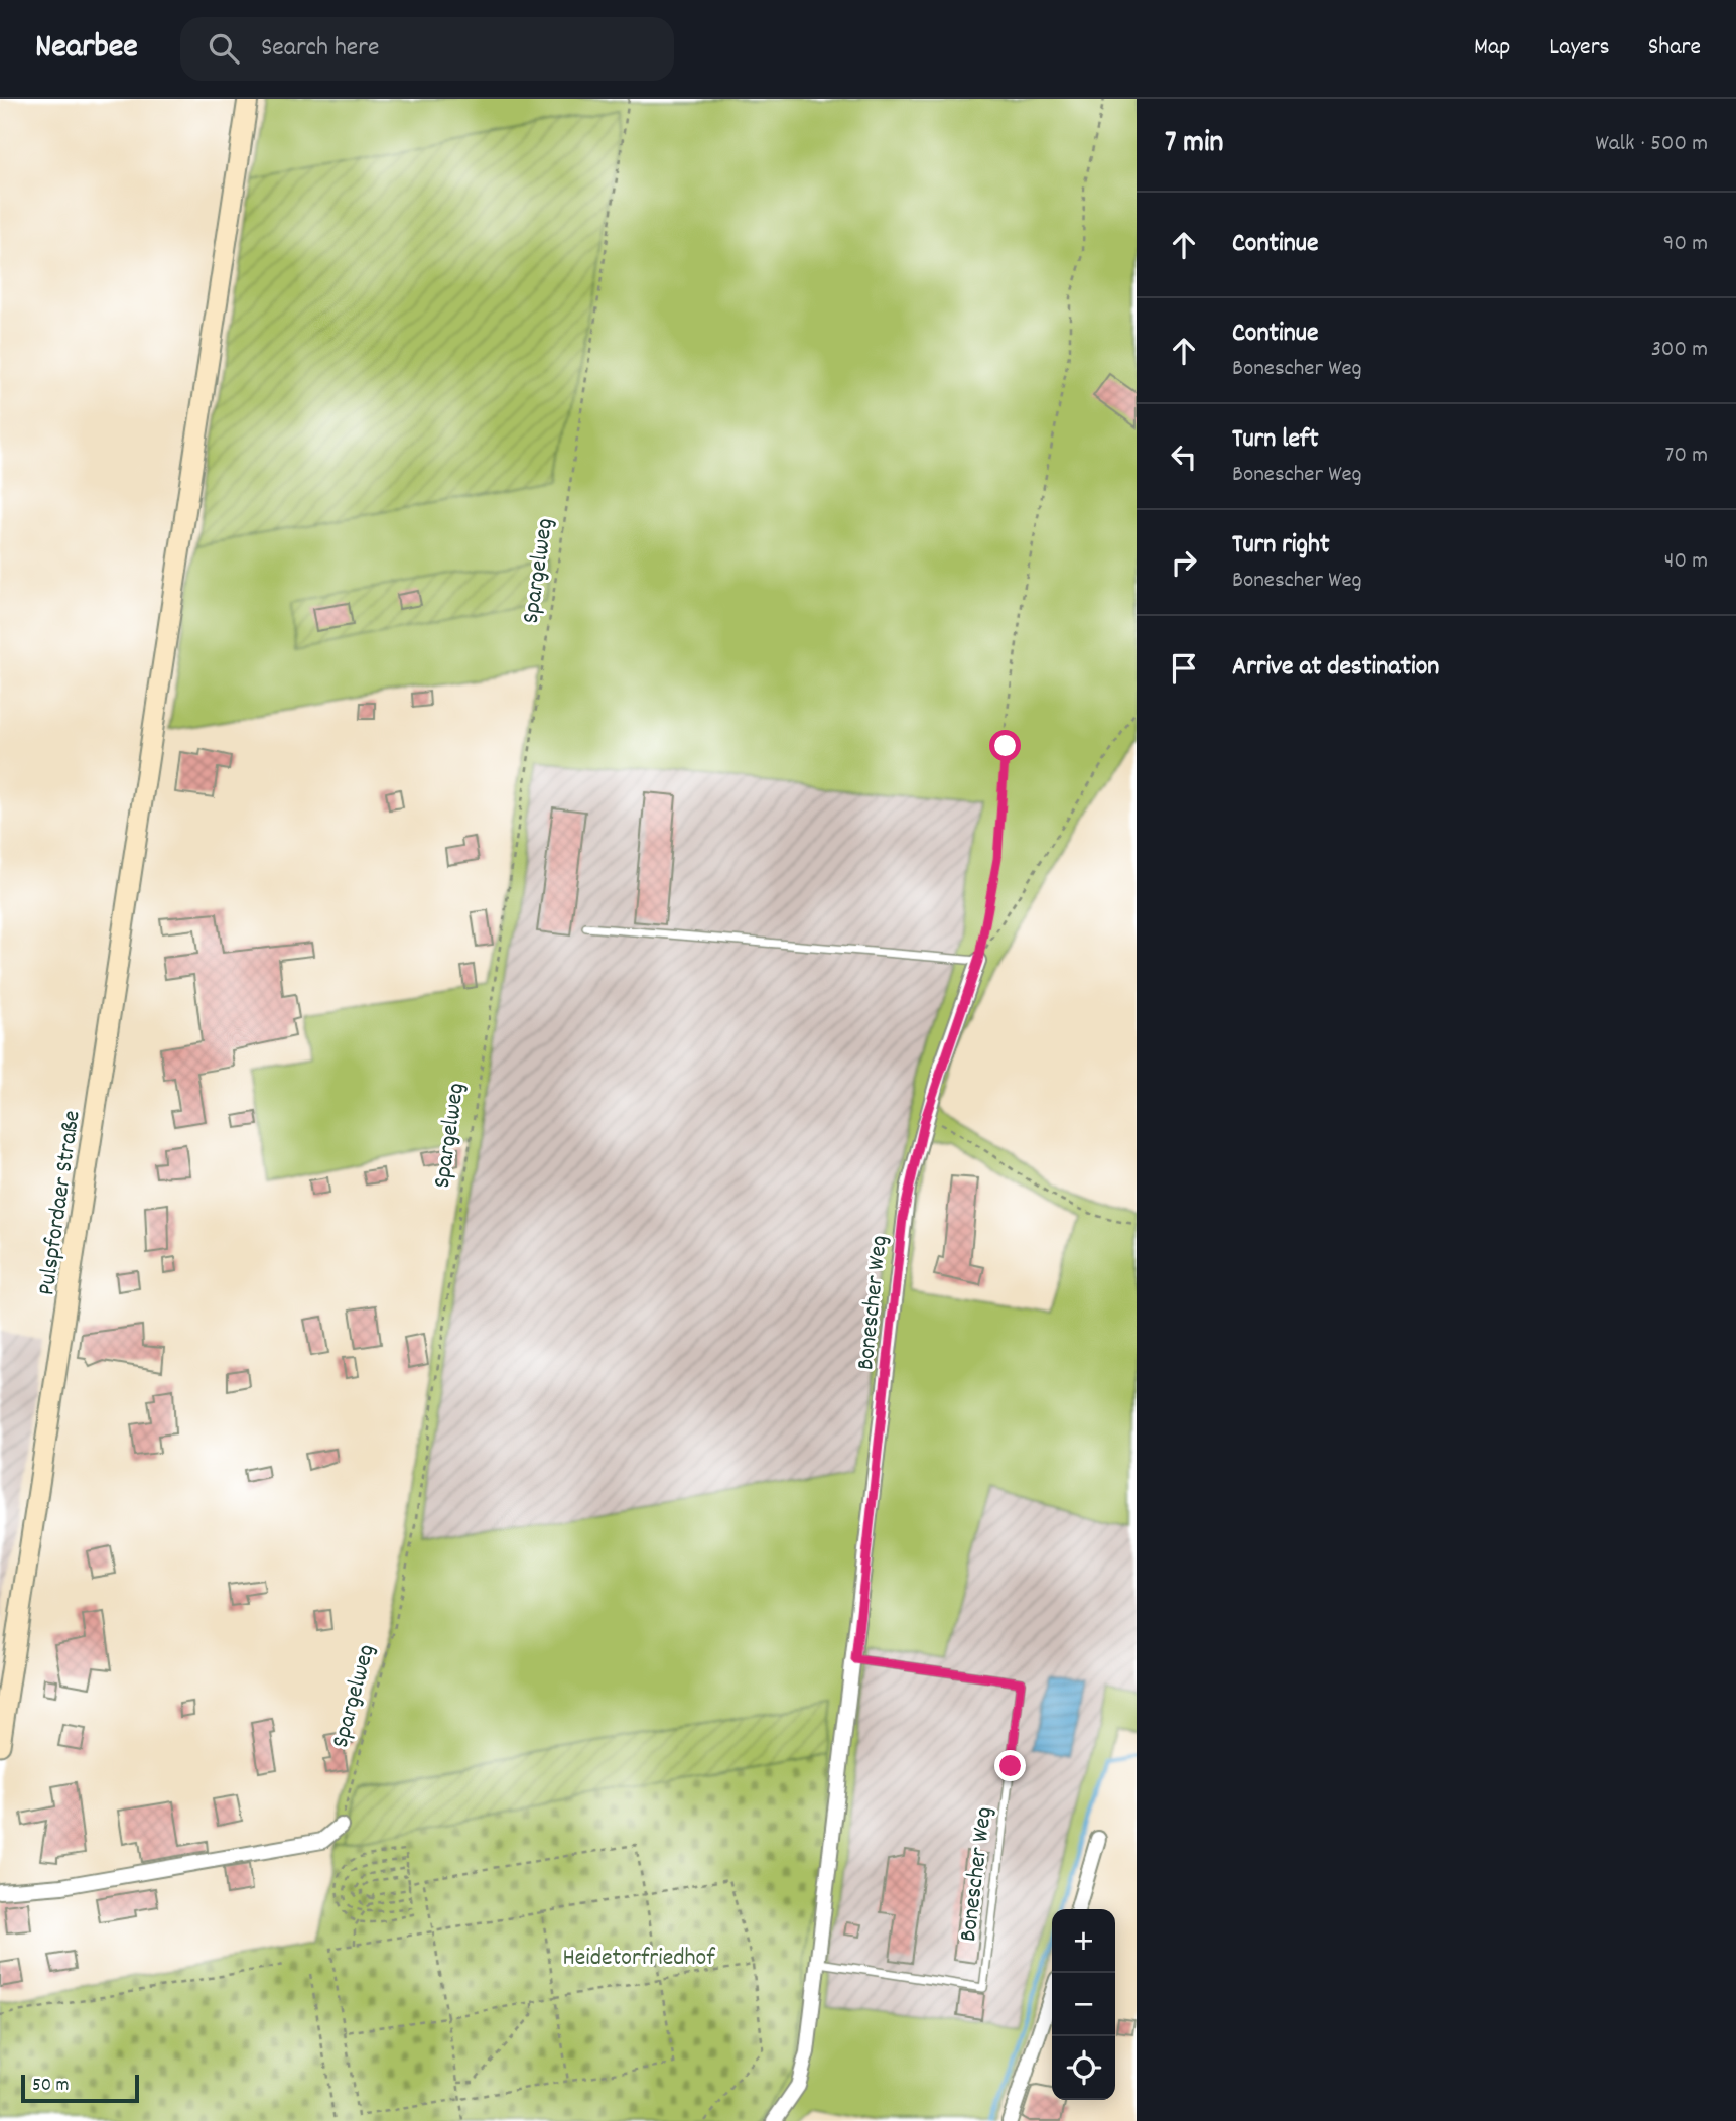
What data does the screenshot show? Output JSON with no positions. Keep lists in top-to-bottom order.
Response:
{
  "streets": {
    "main road": ["Pulspfordaer Straße"],
    "street": ["Bonescher Weg"],
    "path": ["Spargelweg"]
  },
  "parks": ["Heidetorfriedhof"],
  "scale_bar": "50 m",
  "page": {
    "header": "Nearbee",
    "search": "Search here",
    "nav": ["Map", "Layers", "Share"],
    "heading": ["7 min", "Walk · 500 m"],
    "list": [
      ["Continue", "90 m"],
      ["Continue", "Bonescher Weg", "300 m"],
      ["Turn left", "Bonescher Weg", "70 m"],
      ["Turn right", "Bonescher Weg", "40 m"],
      "Arrive at destination"
    ],
    "map_buttons": ["+", "−"],
    "scale": "50 m"
  }
}
